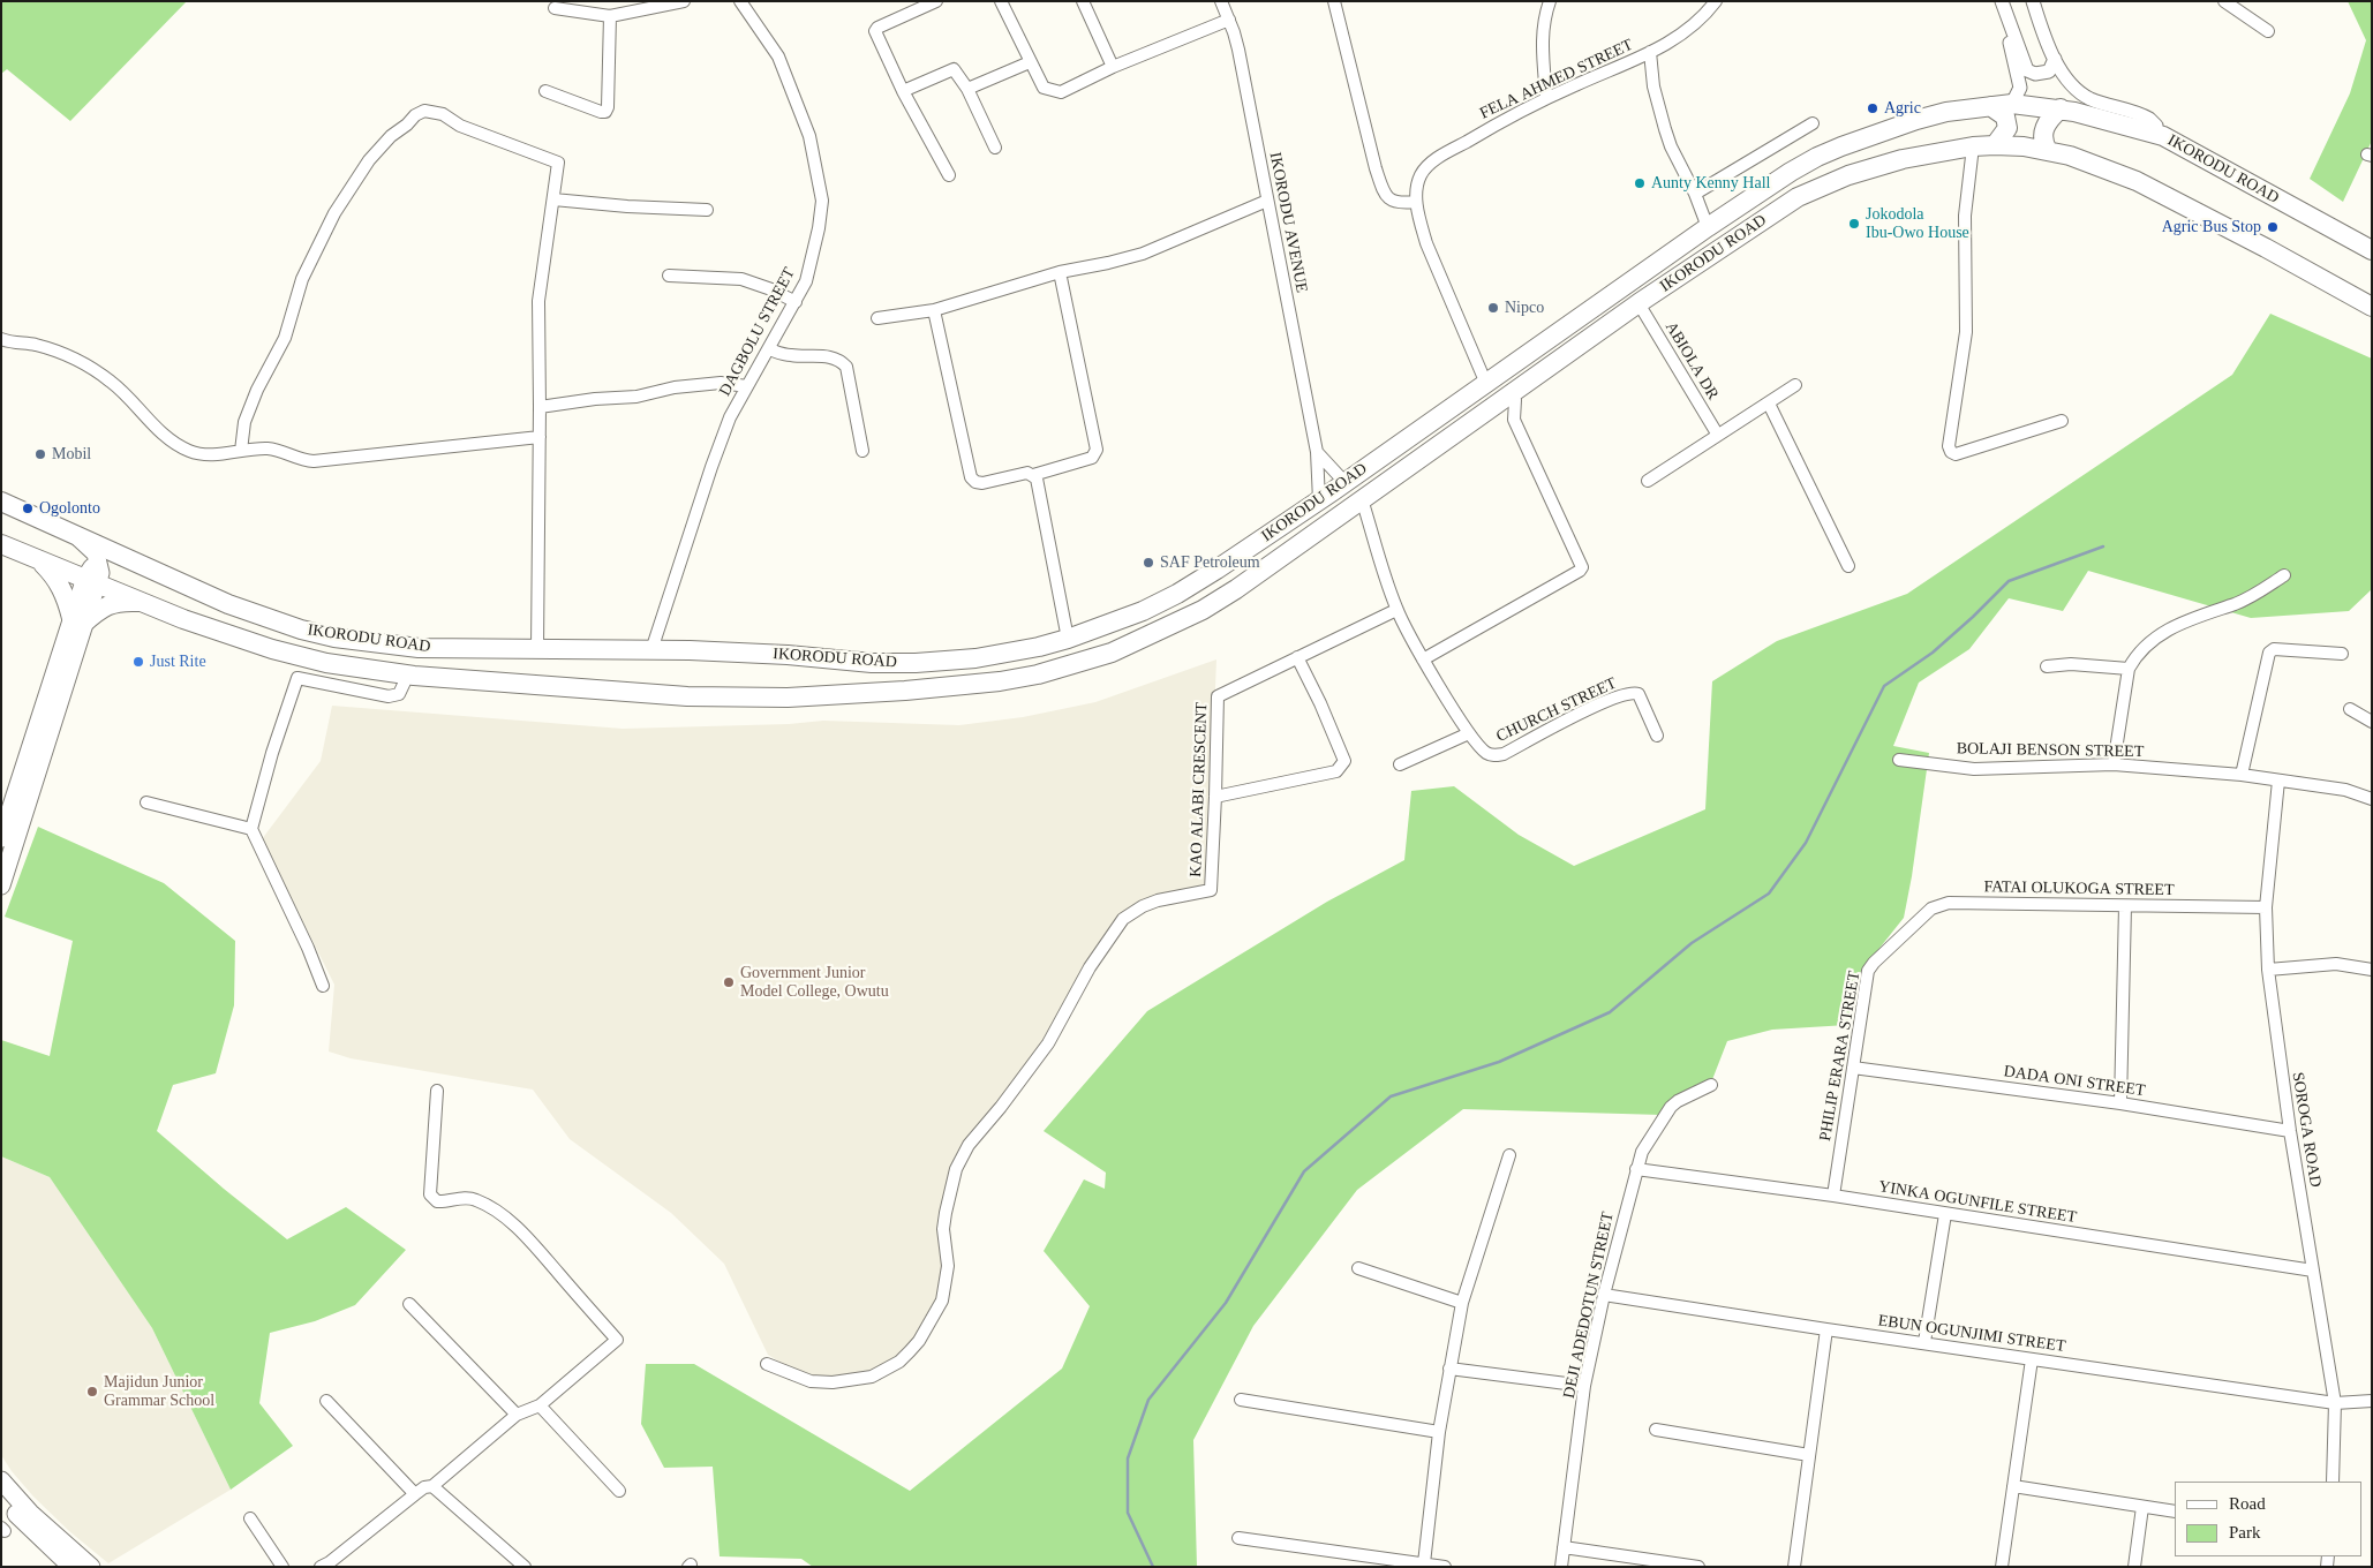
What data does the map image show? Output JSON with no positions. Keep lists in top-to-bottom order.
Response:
{
  "streets": {
    "highway": ["IKORODU ROAD"],
    "street": [
      "FELA AHMED STREET",
      "IKORODU AVENUE",
      "DAGBOLU STREET",
      "ABIOLA DR",
      "CHURCH STREET",
      "BOLAJI BENSON STREET",
      "KAO ALABI CRESCENT",
      "FATAI OLUKOGA STREET",
      "PHILIP ERARA STREET",
      "DADA ONI STREET",
      "SOROGA ROAD",
      "YINKA OGUNFILE STREET",
      "DEJI ADEDOTUN STREET",
      "EBUN OGUNJIMI STREET"
    ]
  },
  "crossings": [
    ["FELA AHMED STREET", "IKORODU ROAD"],
    ["IKORODU ROAD", "IKORODU AVENUE"],
    ["IKORODU ROAD", "DAGBOLU STREET"],
    ["IKORODU ROAD", "ABIOLA DR"],
    ["IKORODU ROAD", "CHURCH STREET"],
    ["CHURCH STREET", "KAO ALABI CRESCENT"],
    ["BOLAJI BENSON STREET", "SOROGA ROAD"],
    ["FATAI OLUKOGA STREET", "PHILIP ERARA STREET"],
    ["FATAI OLUKOGA STREET", "SOROGA ROAD"],
    ["PHILIP ERARA STREET", "DADA ONI STREET"],
    ["PHILIP ERARA STREET", "YINKA OGUNFILE STREET"],
    ["DADA ONI STREET", "SOROGA ROAD"],
    ["SOROGA ROAD", "YINKA OGUNFILE STREET"],
    ["SOROGA ROAD", "EBUN OGUNJIMI STREET"],
    ["YINKA OGUNFILE STREET", "DEJI ADEDOTUN STREET"],
    ["DEJI ADEDOTUN STREET", "EBUN OGUNJIMI STREET"]
  ],
  "places": [
    "Agric",
    "Aunty Kenny Hall",
    "Jokodola Ibu-Owo House",
    "Agric Bus Stop",
    "Nipco",
    "Mobil",
    "Ogolonto",
    "SAF Petroleum",
    "Just Rite",
    "Government Junior Model College, Owutu",
    "Majidun Junior Grammar School"
  ],
  "legend": ["Road", "Park"]
}
